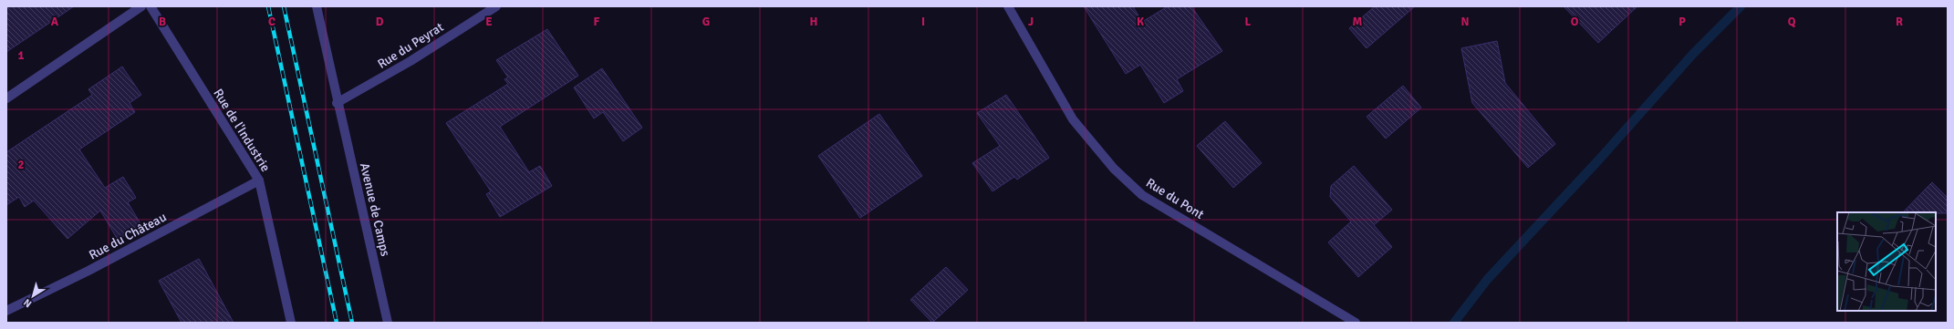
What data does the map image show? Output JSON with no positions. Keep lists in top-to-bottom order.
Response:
{
  "streets": {
    "street": [
      "Rue du Peyrat",
      "Rue de l'Industrie",
      "Rue du Pont",
      "Avenue de Camps",
      "Rue du Château"
    ]
  },
  "crossings": [
    ["Rue du Peyrat", "Avenue de Camps"],
    ["Rue de l'Industrie", "Rue du Château"]
  ],
  "north": "bottom left",
  "grid": {
    "columns": [
      "A",
      "B",
      "C",
      "D",
      "E",
      "F",
      "G",
      "H",
      "I",
      "J",
      "K",
      "L",
      "M",
      "N",
      "O",
      "P",
      "Q",
      "R"
    ],
    "rows": ["1", "2"]
  }
}
